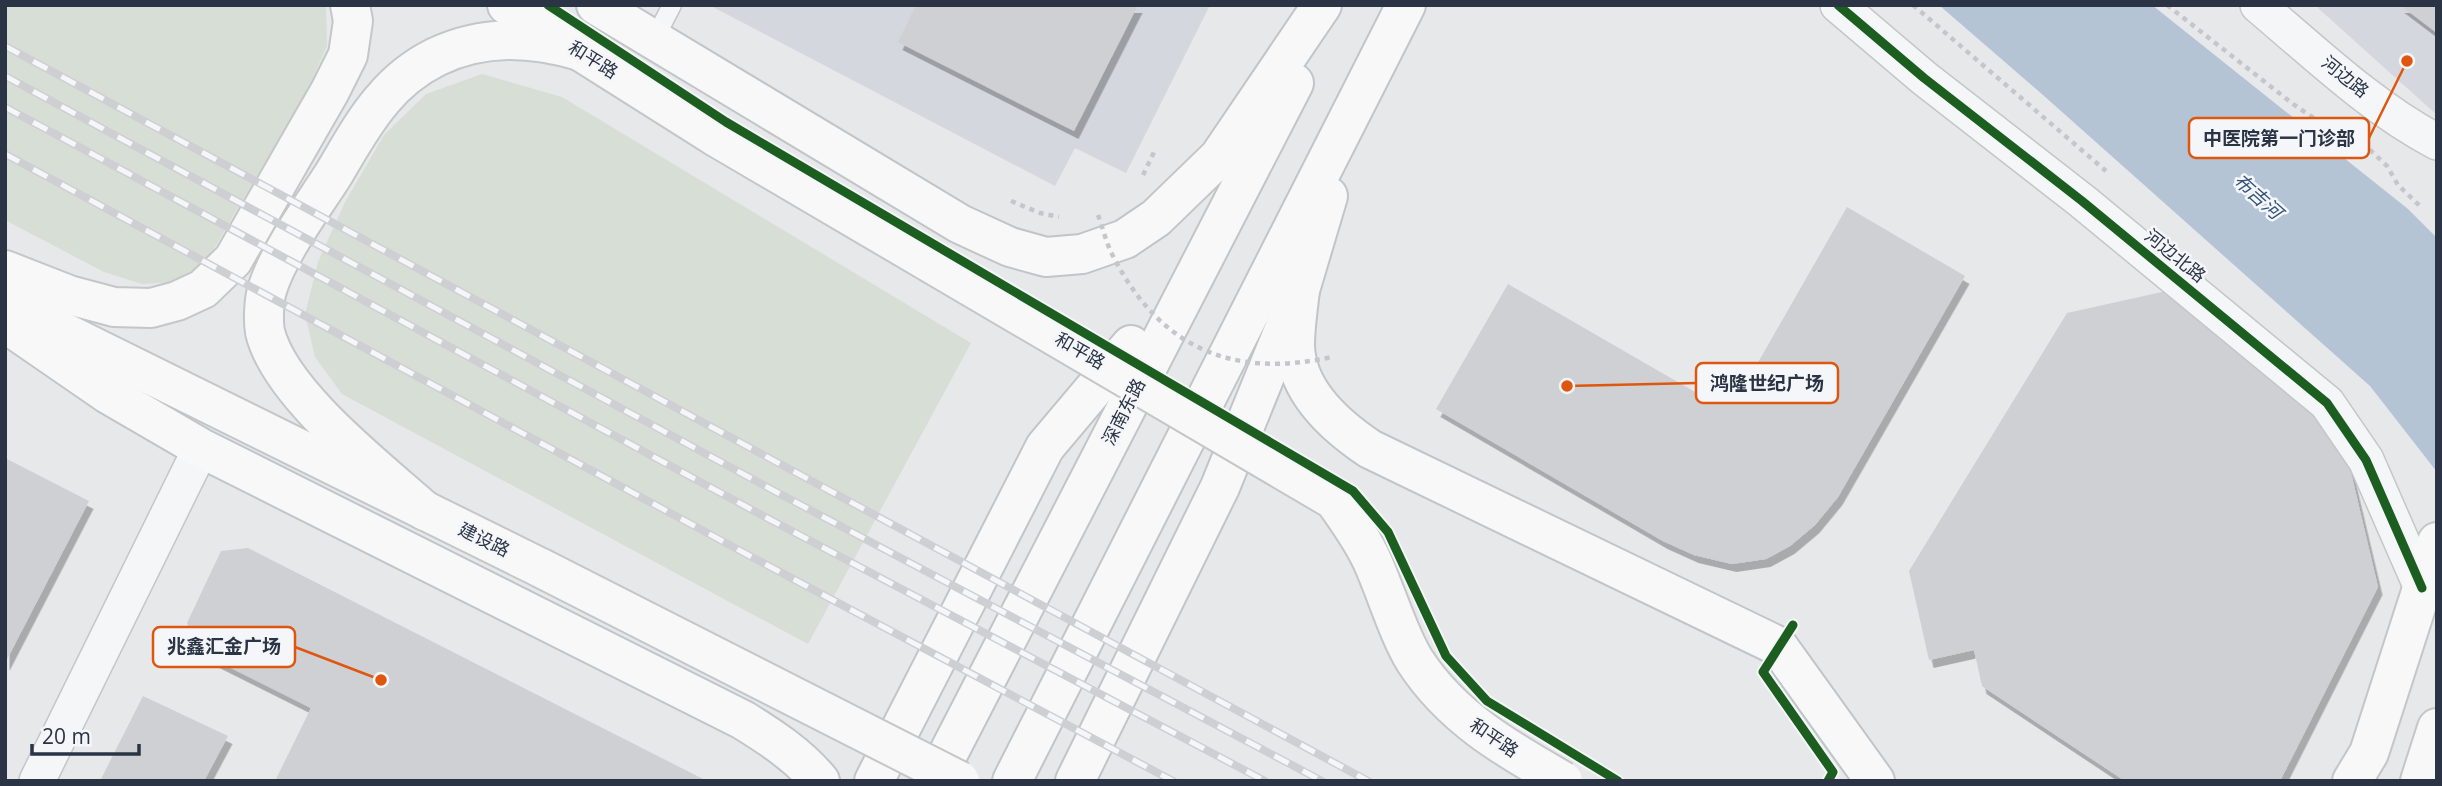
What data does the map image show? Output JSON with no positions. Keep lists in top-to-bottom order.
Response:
{
  "streets": {
    "main road": ["和平路", "深南东路", "建设路"],
    "street": ["河边路", "河边北路"]
  },
  "water": ["布吉河"],
  "places": ["中医院第一门诊部", "鸿隆世纪广场", "兆鑫汇金广场"],
  "scale_bar": "20 m"
}
